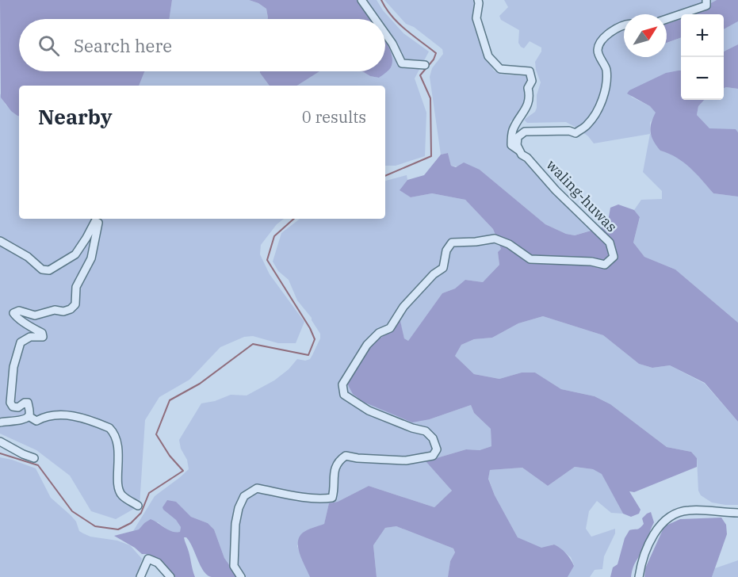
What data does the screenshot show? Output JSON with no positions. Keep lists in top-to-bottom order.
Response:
{
  "streets": {
    "street": ["waling-huwas"]
  },
  "north": "top right",
  "page": {
    "map_buttons": ["+", "−"],
    "search": "Search here",
    "heading": ["Nearby", "0 results"]
  }
}
